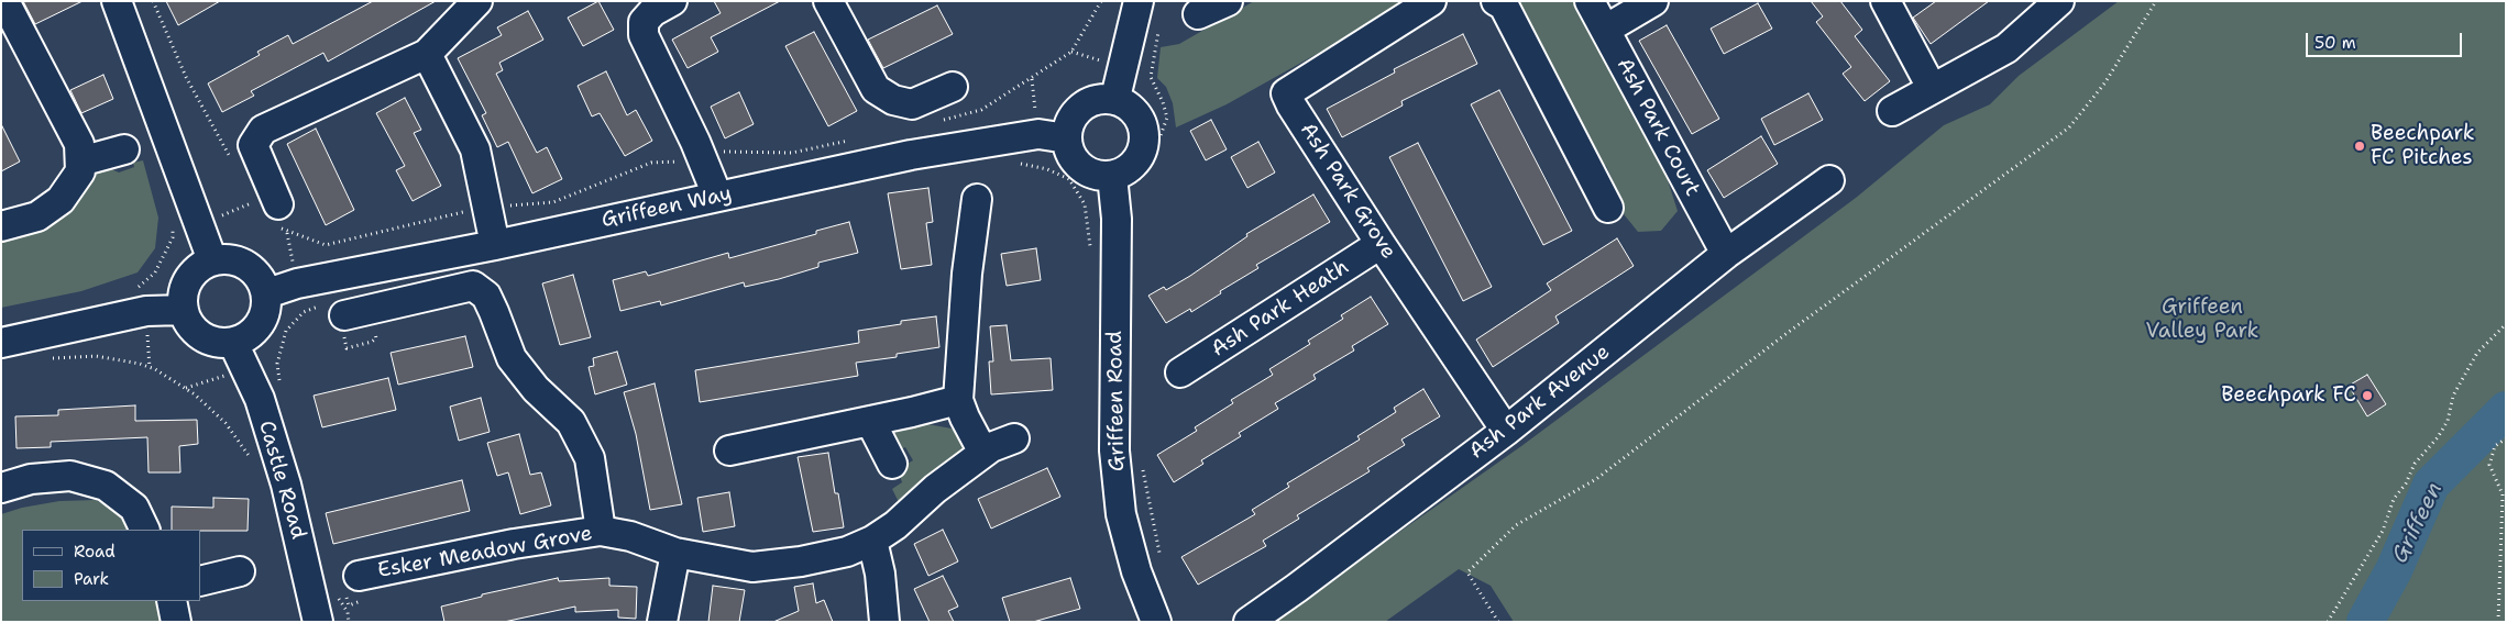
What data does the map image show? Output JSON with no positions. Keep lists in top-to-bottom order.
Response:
{
  "streets": {
    "street": [
      "Ash Park Court",
      "Ash Park Grove",
      "Griffeen Way",
      "Ash Park Heath",
      "Griffeen Road",
      "Ash Park Avenue",
      "Castle Road",
      "Esker Meadow Grove"
    ]
  },
  "crossings": [
    ["Ash Park Court", "Ash Park Avenue"],
    ["Ash Park Grove", "Ash Park Heath"],
    ["Ash Park Grove", "Ash Park Avenue"],
    ["Griffeen Way", "Griffeen Road"],
    ["Griffeen Way", "Castle Road"]
  ],
  "water": ["Griffeen"],
  "parks": ["Griffeen Valley Park"],
  "places": ["Beechpark FC Pitches", "Beechpark FC"],
  "legend": ["Road", "Park"],
  "scale_bar": "50 m"
}
